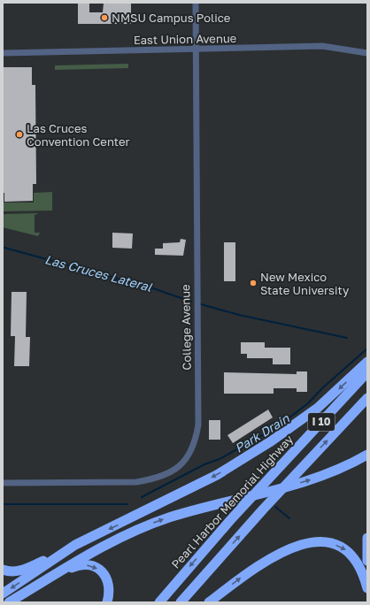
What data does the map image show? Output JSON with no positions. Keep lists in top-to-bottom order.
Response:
{
  "streets": {
    "highway": ["I 10", "Pearl Harbor Memorial Highway"],
    "street": ["East Union Avenue", "College Avenue"]
  },
  "crossings": [
    ["East Union Avenue", "College Avenue"]
  ],
  "water": ["Las Cruces Lateral", "Park Drain"],
  "places": ["NMSU Campus Police", "Las Cruces Convention Center", "New Mexico State University"]
}
